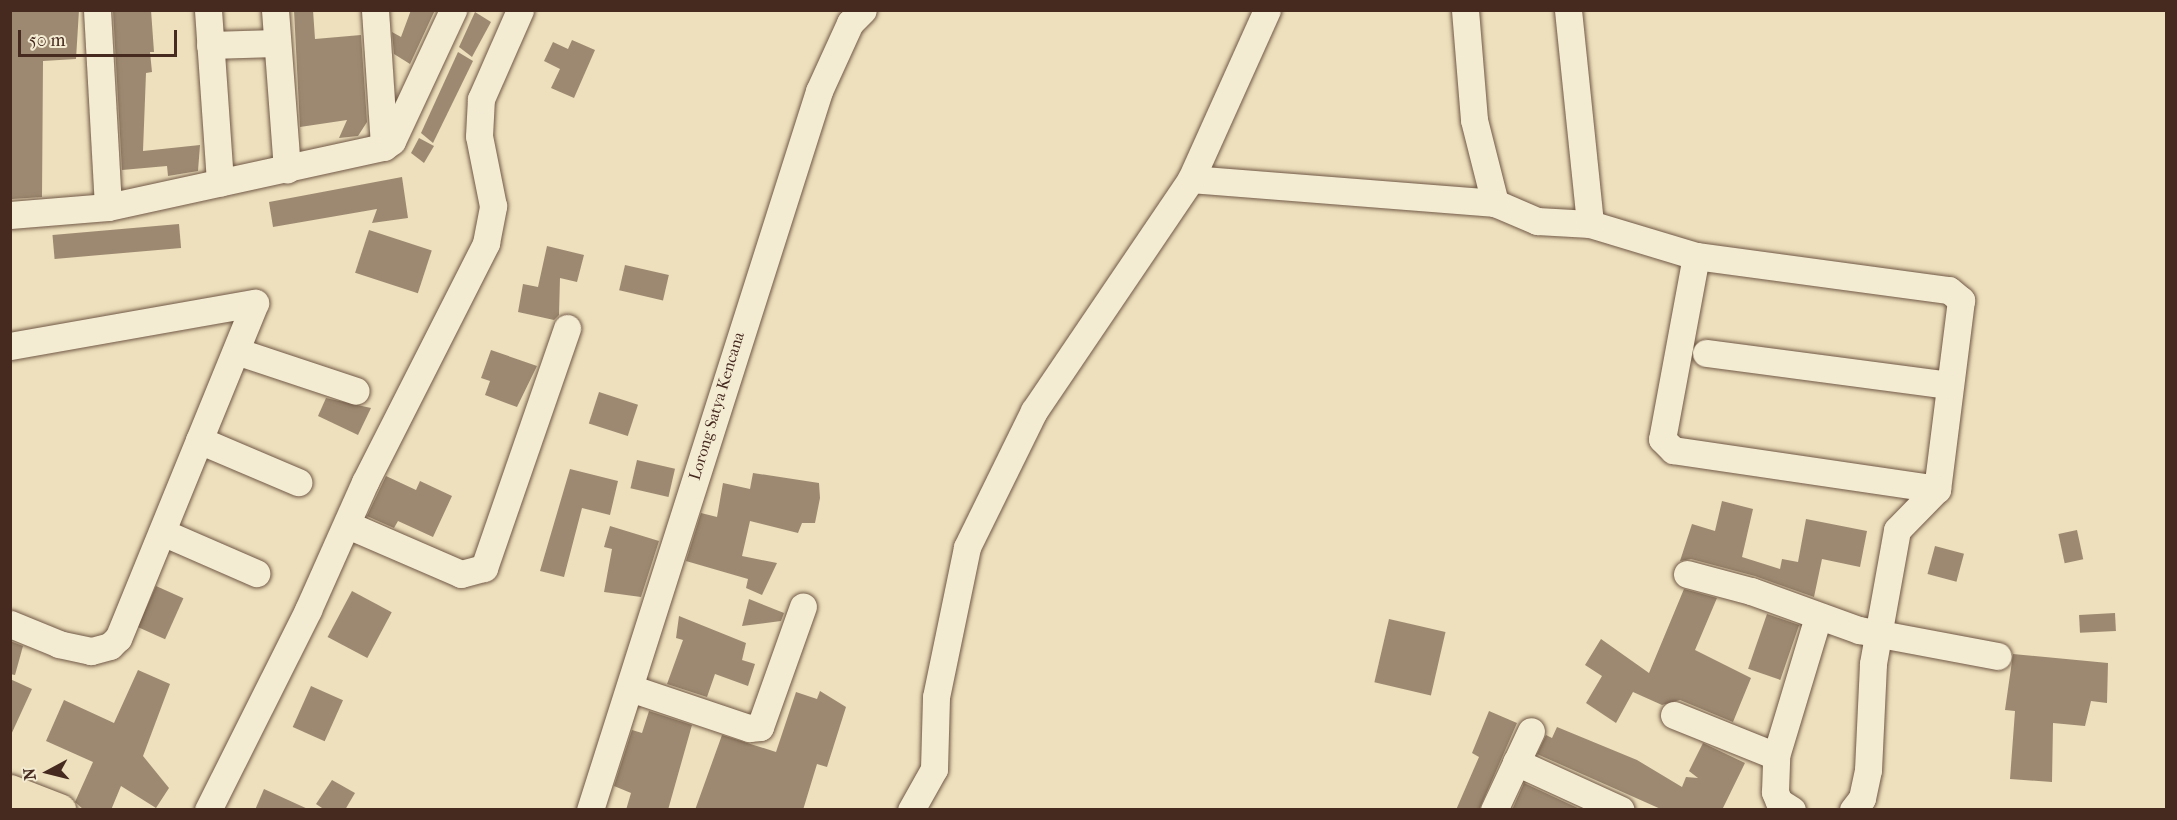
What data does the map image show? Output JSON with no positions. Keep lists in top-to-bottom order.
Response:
{
  "streets": {
    "street": ["Lorong Satya Kencana"]
  },
  "scale_bar": "50 m",
  "north": "left"
}
